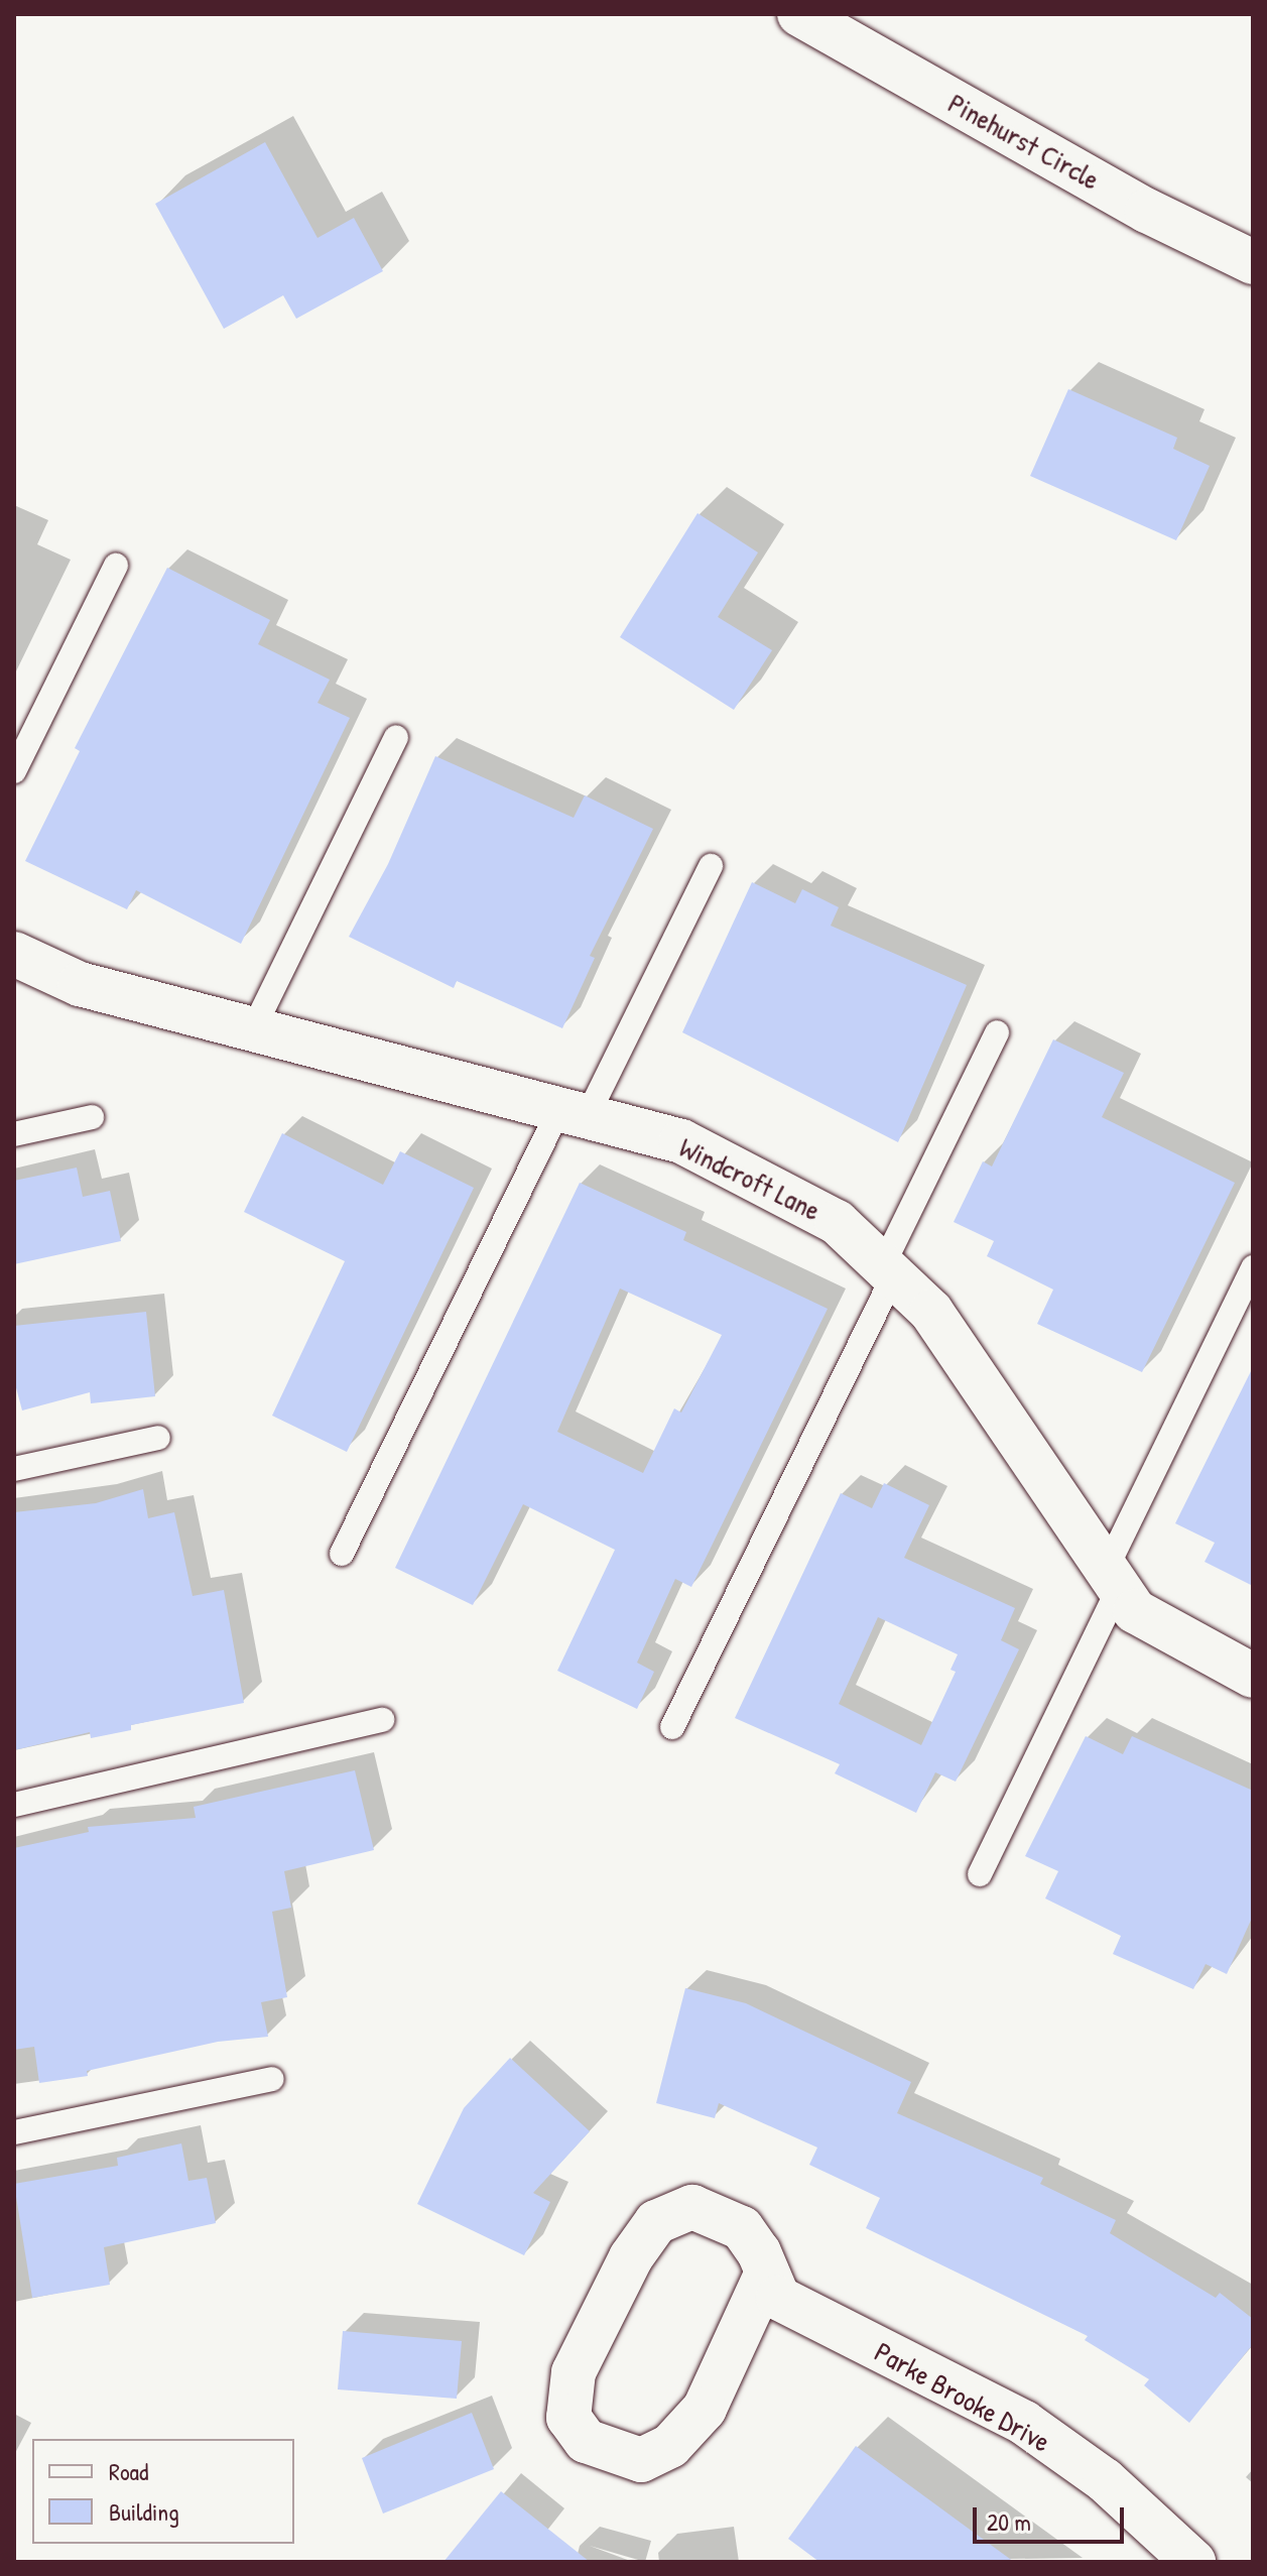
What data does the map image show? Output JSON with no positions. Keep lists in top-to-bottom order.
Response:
{
  "streets": {
    "street": ["Pinehurst Circle", "Windcroft Lane", "Parke Brooke Drive"]
  },
  "legend": ["Road", "Building"],
  "scale_bar": "20 m"
}
